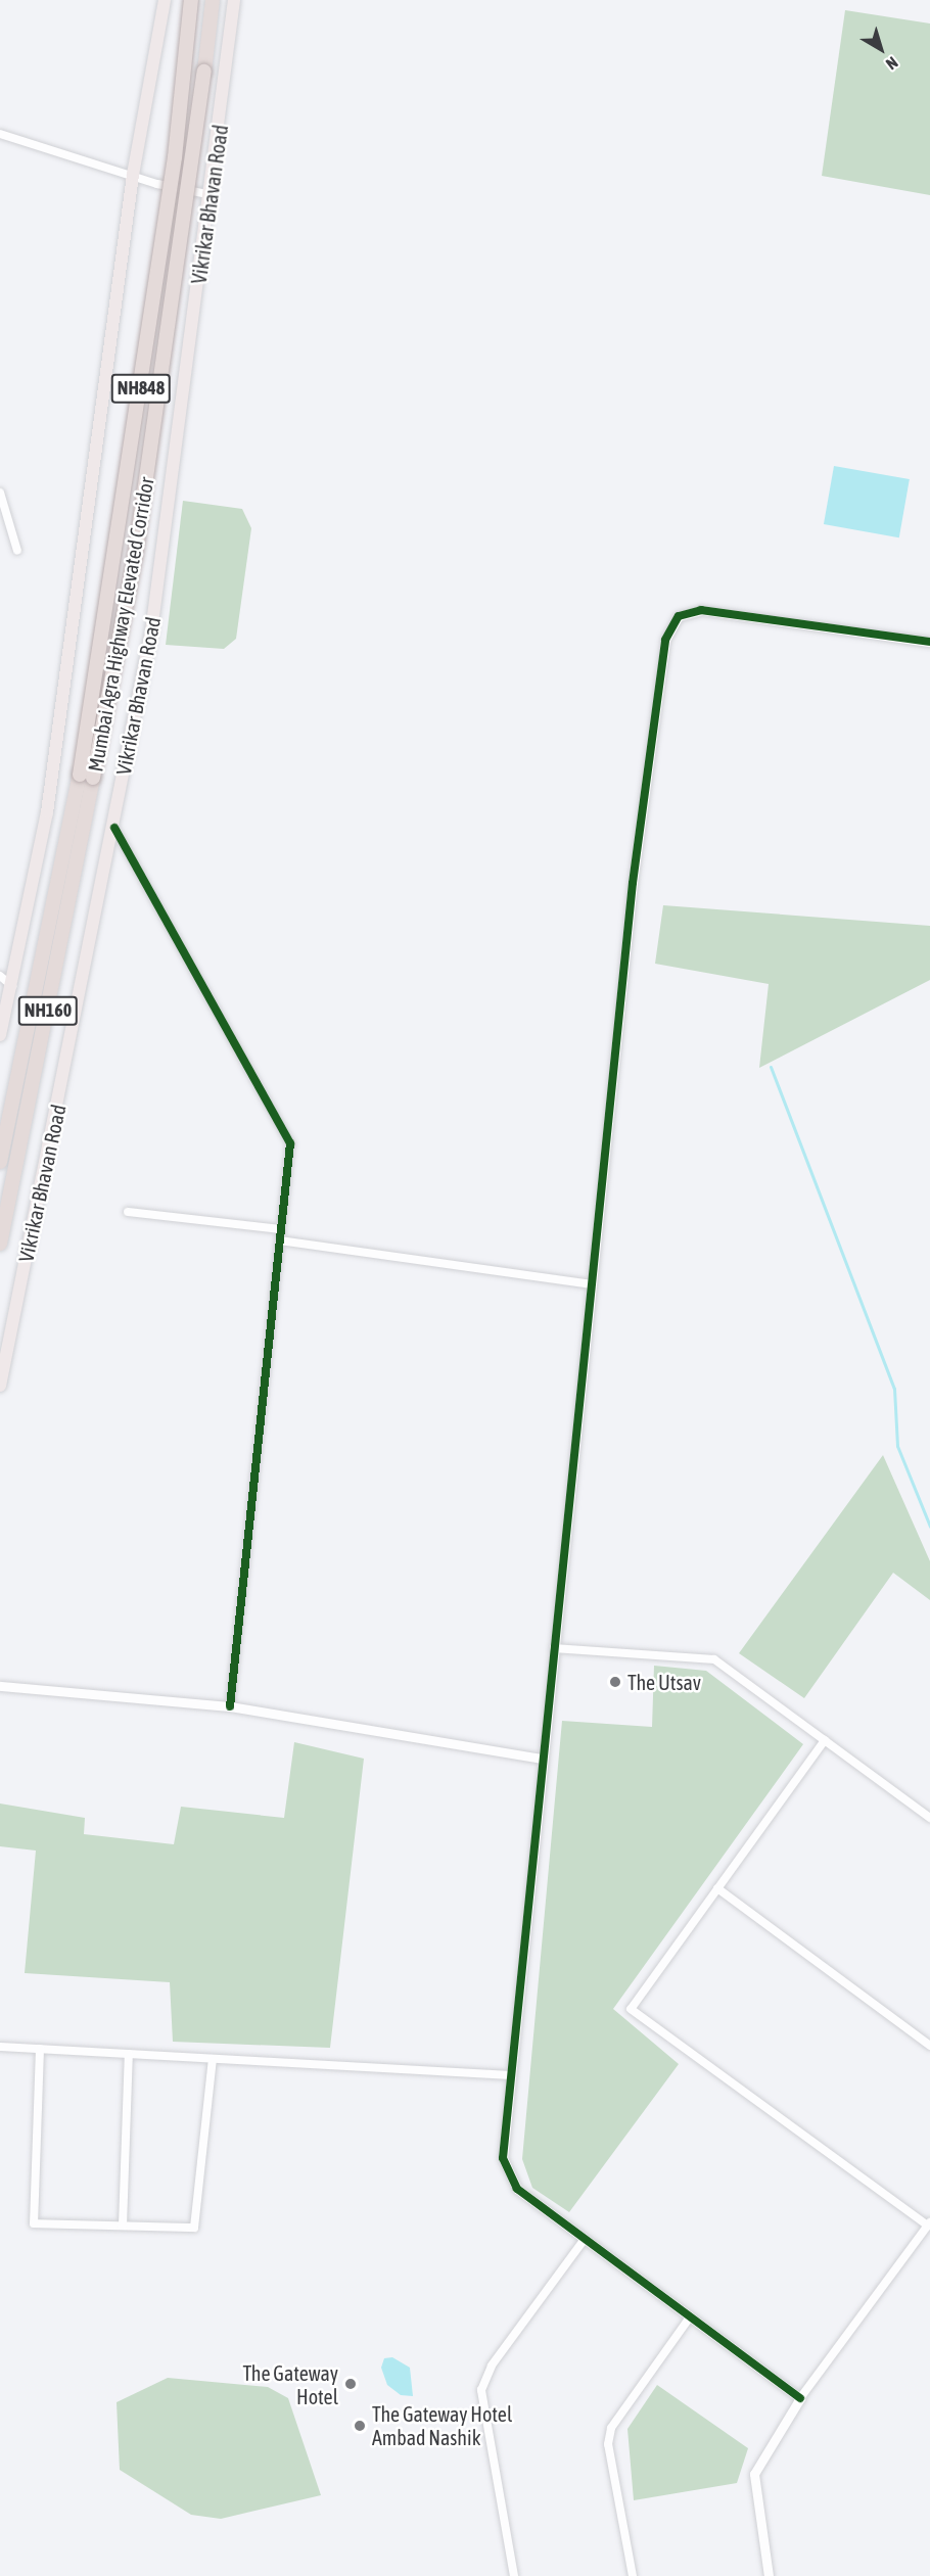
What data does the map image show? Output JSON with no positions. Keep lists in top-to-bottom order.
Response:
{
  "streets": {
    "highway": ["NH848", "Mumbai Agra Highway Elevated Corridor", "NH160"],
    "main road": ["Vikrikar Bhavan Road"]
  },
  "places": ["The Utsav", "The Gateway Hotel", "The Gateway Hotel Ambad Nashik"],
  "north": "bottom right"
}
